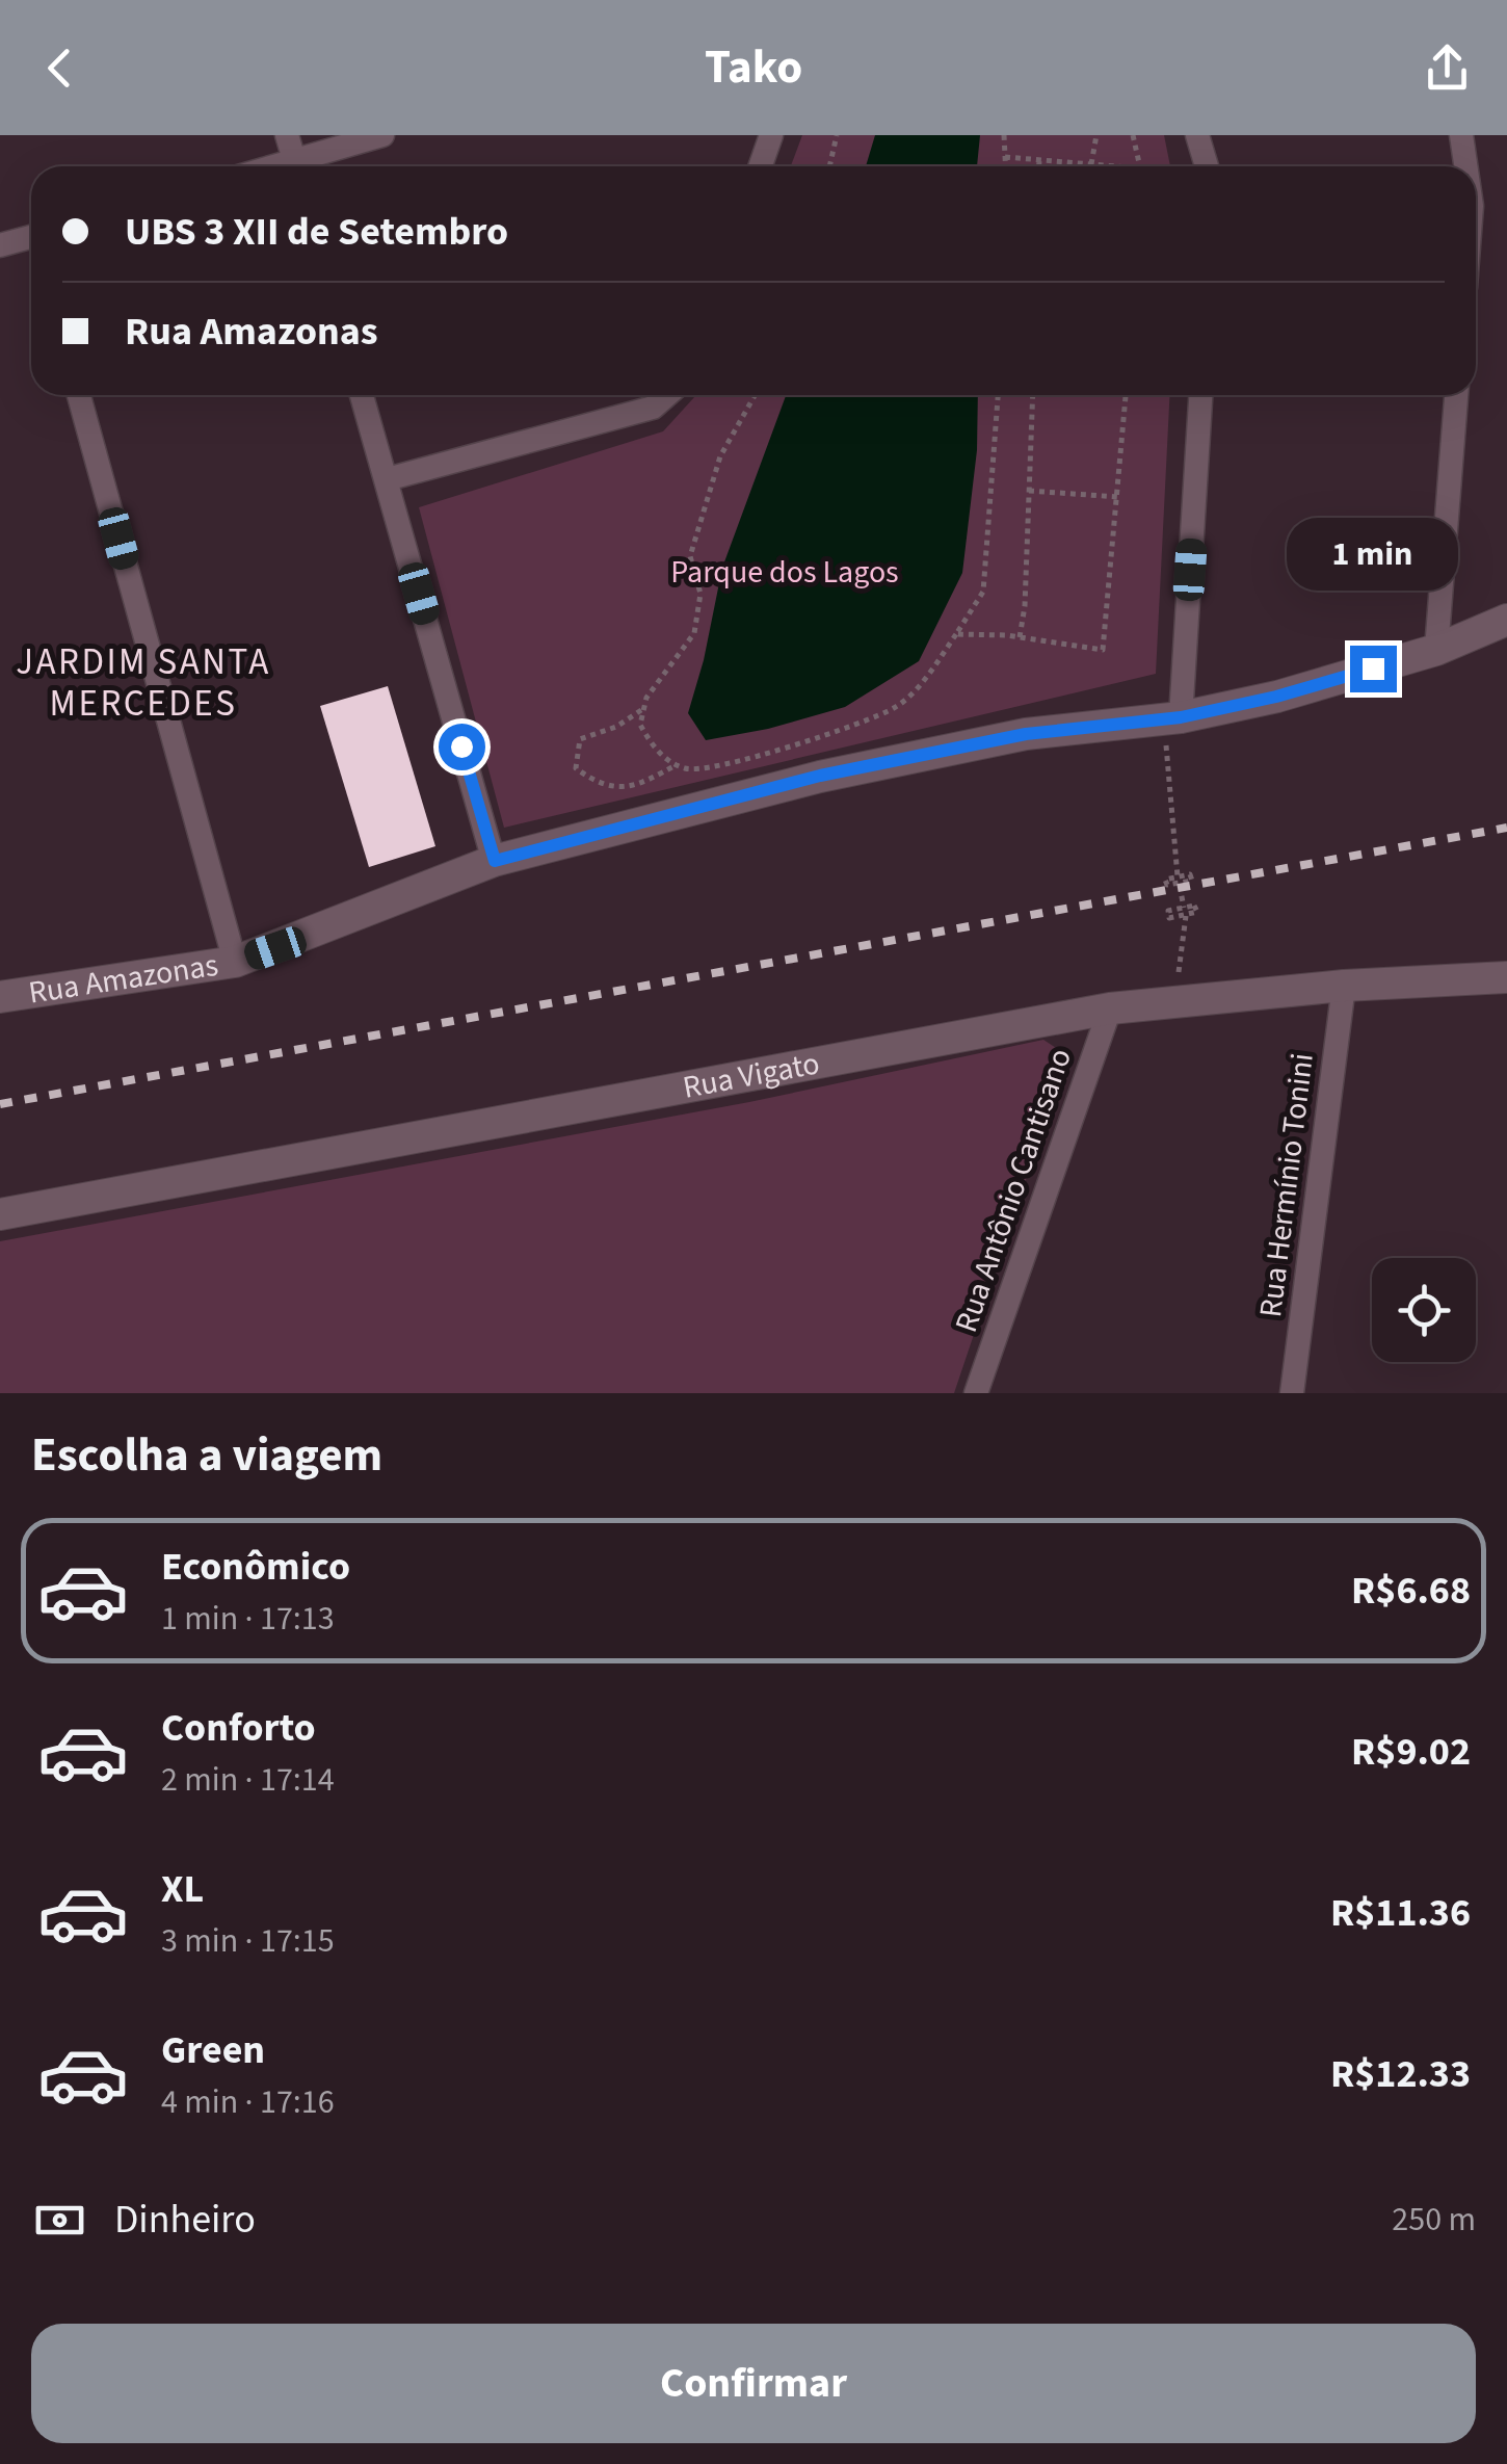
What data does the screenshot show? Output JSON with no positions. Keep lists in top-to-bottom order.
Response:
{
  "streets": {
    "street": [
      "Rua Amazonas",
      "Rua Vigato",
      "Rua Hermínio Tonini",
      "Rua Antônio Cantisano"
    ]
  },
  "crossings": [
    ["Rua Vigato", "Rua Hermínio Tonini"],
    ["Rua Vigato", "Rua Antônio Cantisano"]
  ],
  "districts": ["JARDIM SANTA MERCEDES"],
  "parks": ["Parque dos Lagos"],
  "page": {
    "header": "Tako",
    "banner": ["UBS 3 XII de Setembro", "Rua Amazonas"],
    "bubble": "1 min",
    "heading": "Escolha a viagem",
    "list": [
      {
        "name": "Econômico",
        "note": "1 min · 17:13",
        "value": "R$6.68"
      },
      {
        "name": "Conforto",
        "note": "2 min · 17:14",
        "value": "R$9.02"
      },
      {
        "name": "XL",
        "note": "3 min · 17:15",
        "value": "R$11.36"
      },
      {
        "name": "Green",
        "note": "4 min · 17:16",
        "value": "R$12.33"
      }
    ],
    "pay": ["Dinheiro", "250 m"],
    "buttons": "Confirmar"
  }
}
